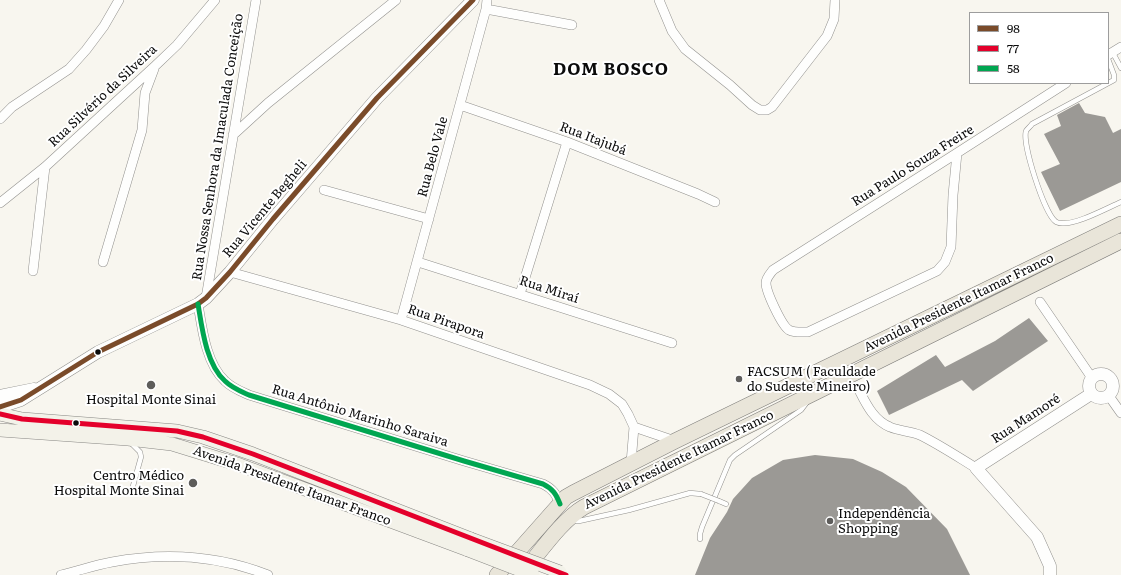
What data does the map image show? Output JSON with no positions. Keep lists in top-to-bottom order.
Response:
{
  "streets": {
    "main road": ["Avenida Presidente Itamar Franco"],
    "street": [
      "Rua Silvério da Silveira",
      "Rua Itajubá",
      "Rua Nossa Senhora da Imaculada Conceição",
      "Rua Belo Vale",
      "Rua Paulo Souza Freire",
      "Rua Vicente Begheli",
      "Rua Miraí",
      "Rua Pirapora",
      "Rua Antônio Marinho Saraiva",
      "Rua Mamoré"
    ]
  },
  "crossings": [
    ["Rua Itajubá", "Rua Belo Vale"],
    ["Rua Nossa Senhora da Imaculada Conceição", "Rua Vicente Begheli"],
    ["Rua Nossa Senhora da Imaculada Conceição", "Rua Antônio Marinho Saraiva"],
    ["Rua Belo Vale", "Rua Miraí"],
    ["Rua Belo Vale", "Rua Pirapora"],
    ["Rua Vicente Begheli", "Rua Pirapora"],
    ["Rua Vicente Begheli", "Rua Antônio Marinho Saraiva"],
    ["Avenida Presidente Itamar Franco", "Rua Antônio Marinho Saraiva"]
  ],
  "districts": ["DOM BOSCO"],
  "places": [
    "FACSUM ( Faculdade do Sudeste Mineiro)",
    "Hospital Monte Sinai",
    "Centro Médico Hospital Monte Sinai",
    "Independência Shopping"
  ],
  "lines": ["transit line 98", "transit line 58", "transit line 77"],
  "legend": ["98", "77", "58"]
}
